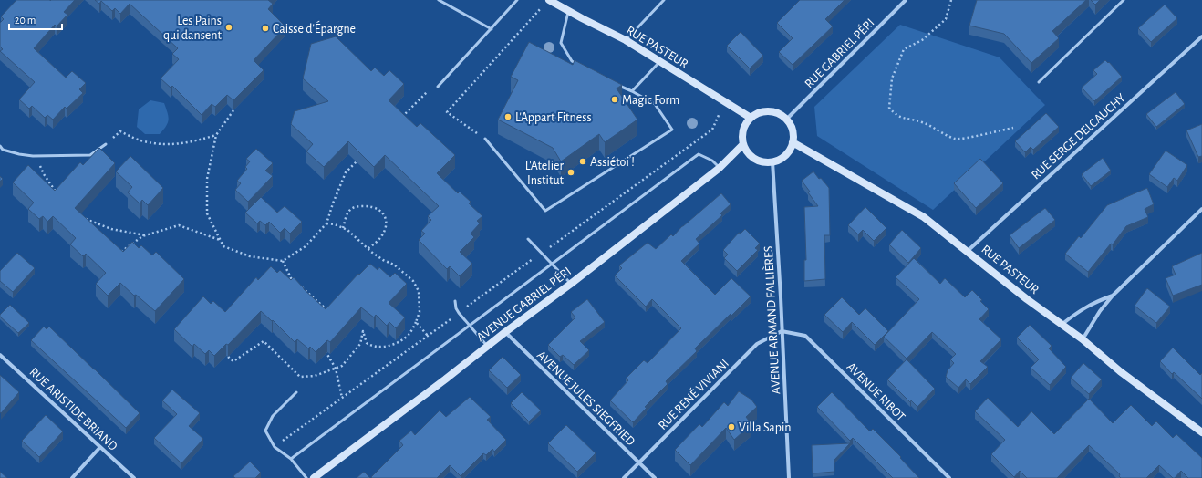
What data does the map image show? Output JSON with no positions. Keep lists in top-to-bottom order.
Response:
{
  "streets": {
    "street": [
      "RUE PASTEUR",
      "RUE GABRIEL PÉRI",
      "RUE SERGE DELCAUCHY",
      "AVENUE GABRIEL PÉRI",
      "AVENUE ARMAND FALLIÈRES",
      "AVENUE RIBOT",
      "RUE RENÉ VIVIANI",
      "AVENUE JULES SIEGFRIED",
      "RUE ARISTIDE BRIAND"
    ]
  },
  "crossings": [
    ["RUE PASTEUR", "RUE GABRIEL PÉRI"],
    ["RUE PASTEUR", "RUE SERGE DELCAUCHY"],
    ["RUE PASTEUR", "AVENUE GABRIEL PÉRI"],
    ["RUE PASTEUR", "AVENUE ARMAND FALLIÈRES"],
    ["RUE GABRIEL PÉRI", "AVENUE GABRIEL PÉRI"],
    ["RUE GABRIEL PÉRI", "AVENUE ARMAND FALLIÈRES"],
    ["AVENUE GABRIEL PÉRI", "AVENUE ARMAND FALLIÈRES"],
    ["AVENUE GABRIEL PÉRI", "AVENUE JULES SIEGFRIED"],
    ["AVENUE ARMAND FALLIÈRES", "AVENUE RIBOT"],
    ["AVENUE ARMAND FALLIÈRES", "RUE RENÉ VIVIANI"],
    ["AVENUE RIBOT", "RUE RENÉ VIVIANI"],
    ["RUE RENÉ VIVIANI", "AVENUE JULES SIEGFRIED"]
  ],
  "places": [
    "Les Pains qui dansent",
    "Caisse d'Épargne",
    "Magic Form",
    "L'Appart Fitness",
    "Assiétoi !",
    "L'Atelier Institut",
    "Villa Sapin"
  ],
  "scale_bar": "20 m"
}
